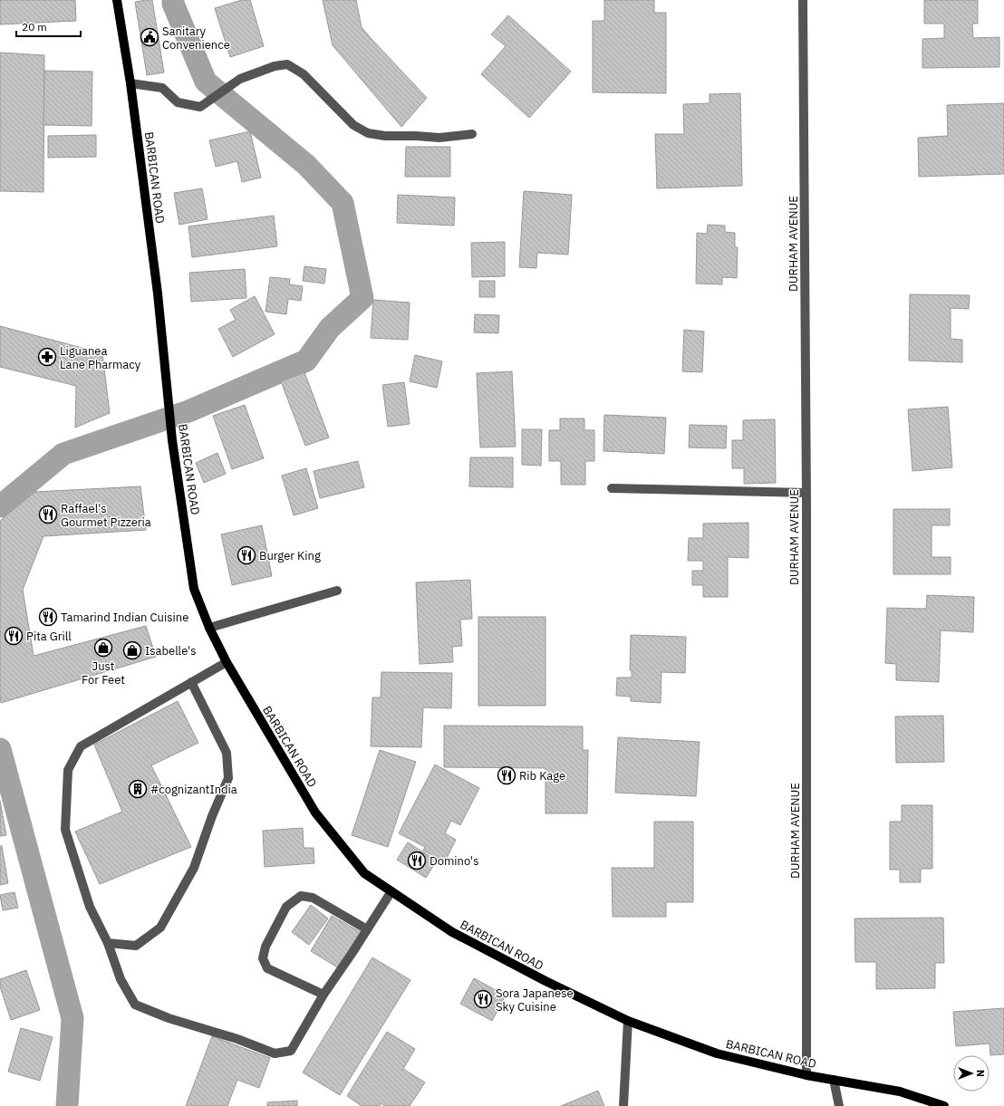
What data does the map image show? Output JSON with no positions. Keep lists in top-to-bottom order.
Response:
{
  "streets": {
    "main road": ["BARBICAN ROAD"],
    "street": ["DURHAM AVENUE"]
  },
  "crossings": [
    ["BARBICAN ROAD", "DURHAM AVENUE"]
  ],
  "places": {
    "public building": ["Sanitary Convenience"],
    "pharmacy": ["Liguanea Lane Pharmacy"],
    "restaurant": [
      "Raffael's Gourmet Pizzeria",
      "Burger King",
      "Tamarind Indian Cuisine",
      "Pita Grill",
      "Rib Kage",
      "Domino's",
      "Sora Japanese Sky Cuisine"
    ],
    "shop": ["Just For Feet", "Isabelle's"],
    "building": ["#cognizantIndia"]
  },
  "scale_bar": "20 m",
  "north": "right"
}
